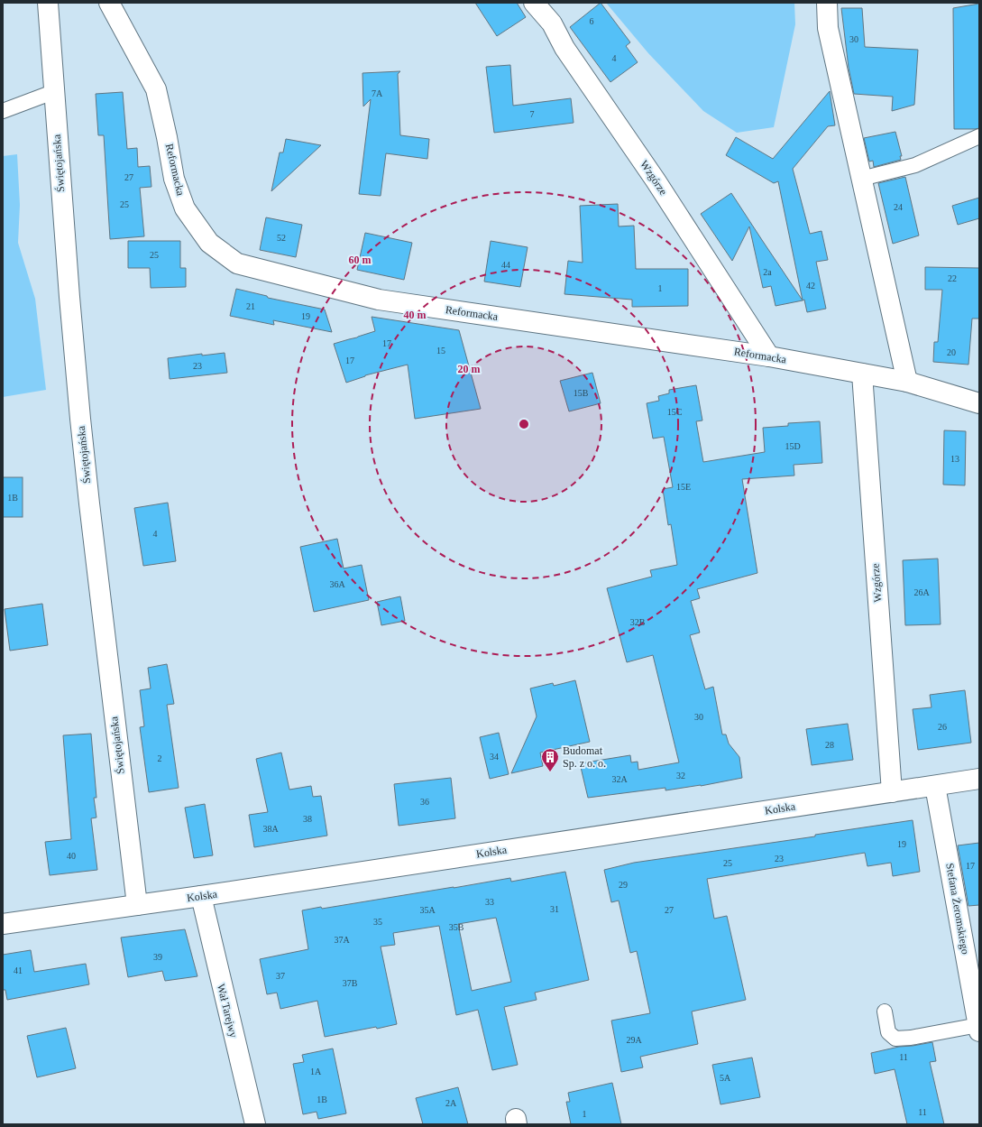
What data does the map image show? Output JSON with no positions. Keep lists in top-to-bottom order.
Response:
{
  "streets": {
    "street": [
      "Świętojańska",
      "Reformacka",
      "Wzgórze",
      "Kolska",
      "Stefana Żeromskiego",
      "Wał Tarejwy"
    ]
  },
  "crossings": [
    ["Świętojańska", "Kolska"],
    ["Reformacka", "Wzgórze"],
    ["Wzgórze", "Kolska"],
    ["Kolska", "Stefana Żeromskiego"],
    ["Kolska", "Wał Tarejwy"]
  ],
  "places": {
    "building": ["Budomat Sp. z o. o."]
  },
  "house_numbers": [
    "6",
    "30",
    "4",
    "7A",
    "7",
    "27",
    "25",
    "24",
    "52",
    "25",
    "44",
    "2a",
    "22",
    "42",
    "1",
    "21",
    "19",
    "17",
    "15",
    "20",
    "17",
    "23",
    "15B",
    "15C",
    "15D",
    "13",
    "15E",
    "1B",
    "4",
    "36A",
    "26A",
    "32B",
    "30",
    "26",
    "28",
    "34",
    "2",
    "32",
    "32A",
    "36",
    "38",
    "38A",
    "19",
    "40",
    "23",
    "25",
    "17",
    "29",
    "33",
    "31",
    "35A",
    "27",
    "35",
    "35B",
    "37A",
    "39",
    "41",
    "37",
    "37B",
    "29A",
    "11",
    "1A",
    "5A",
    "1B",
    "2A",
    "11",
    "1"
  ],
  "rings": ["60 m", "40 m", "20 m"]
}
